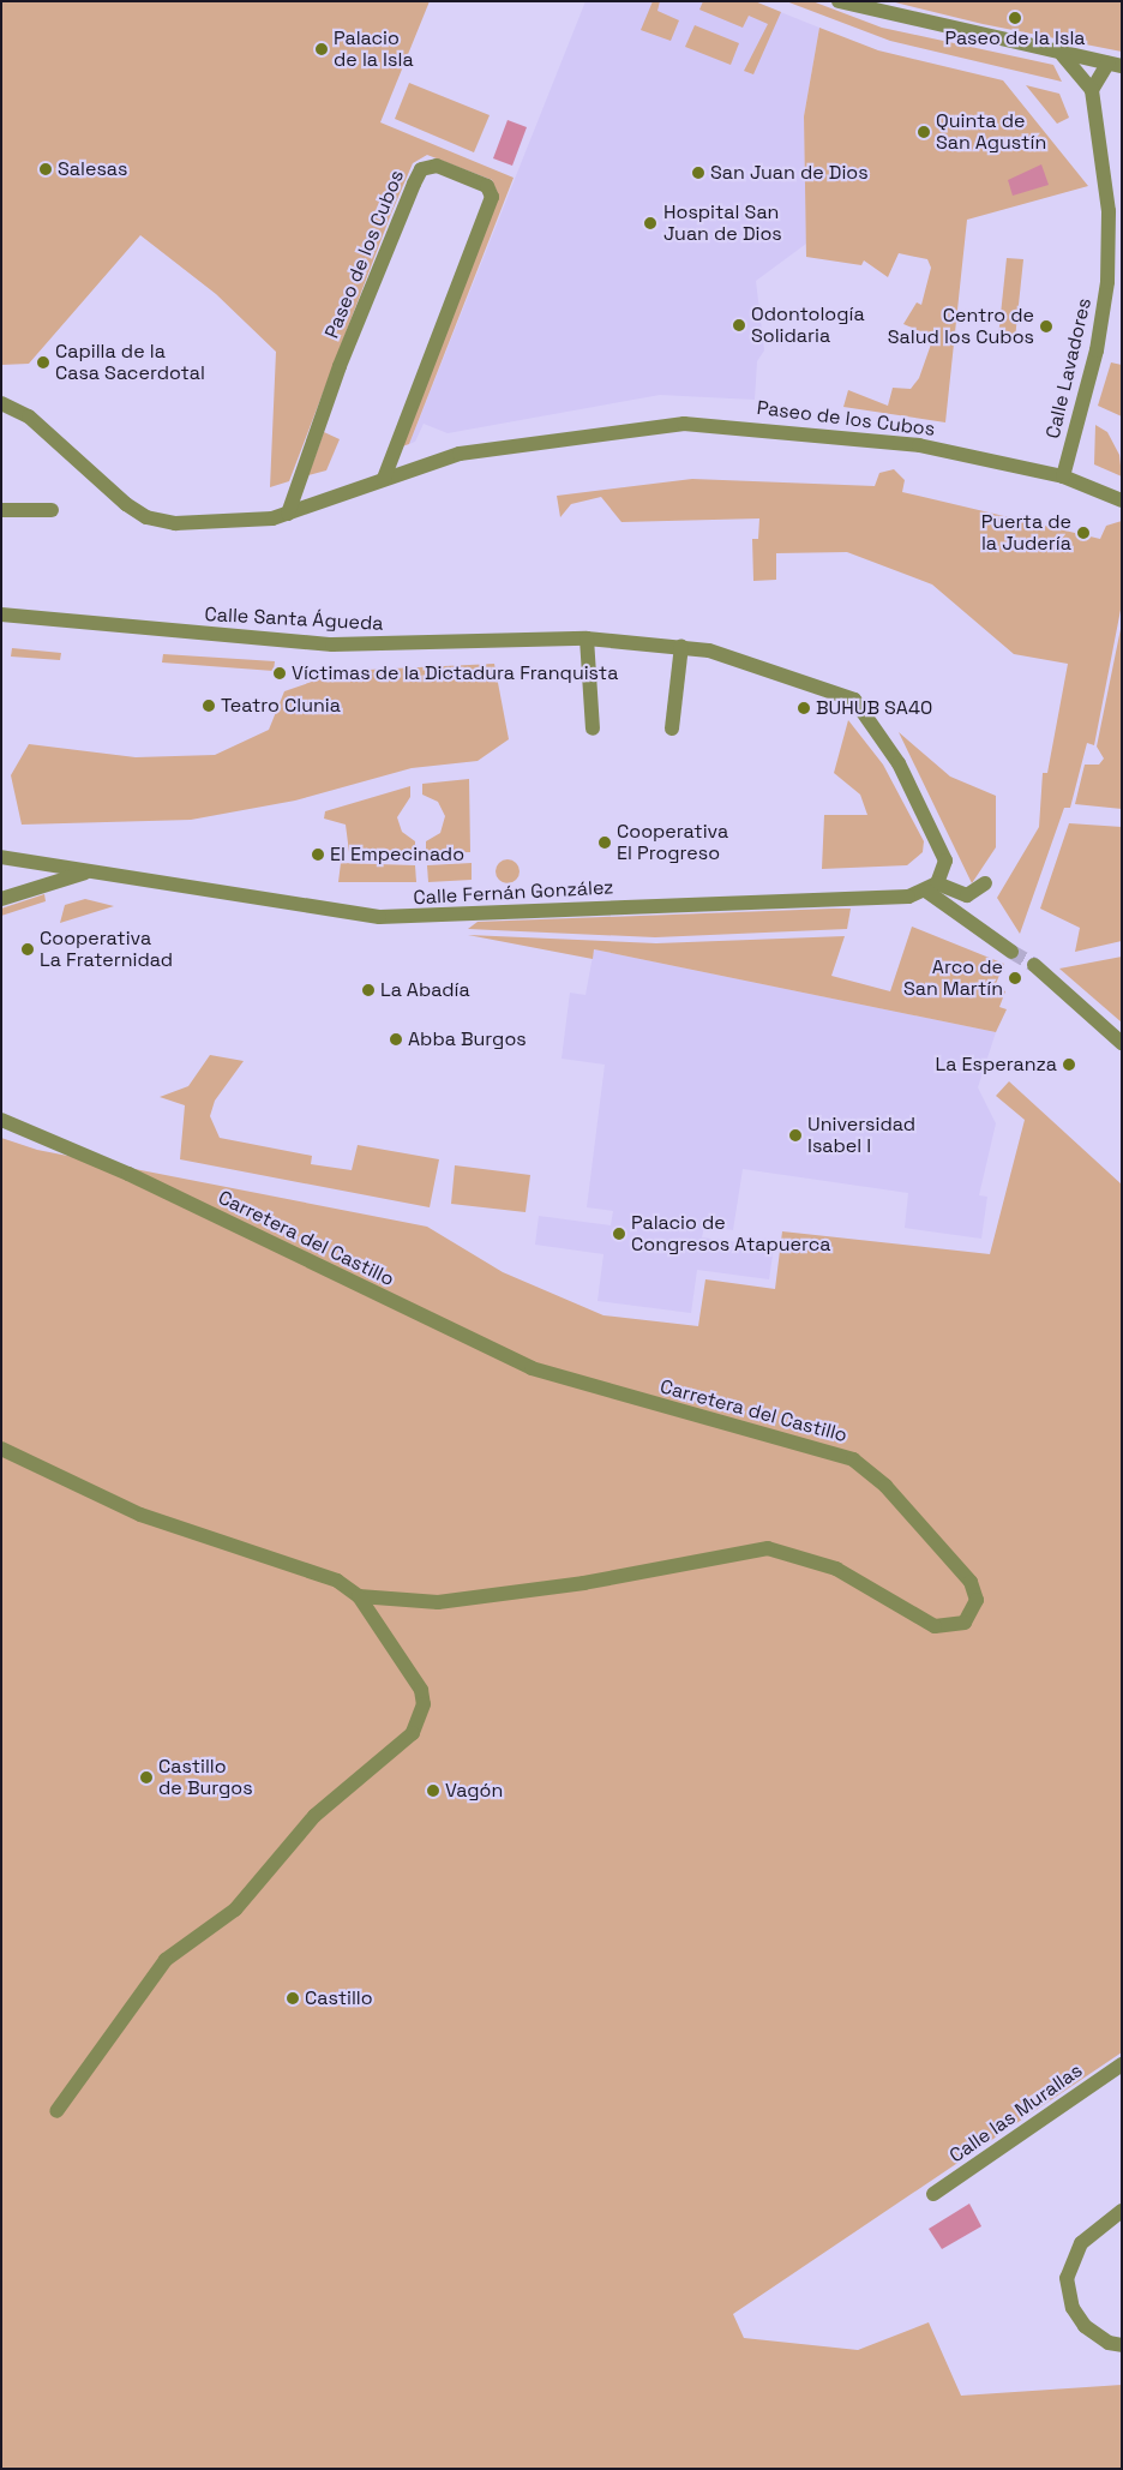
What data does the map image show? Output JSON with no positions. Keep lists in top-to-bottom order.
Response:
{
  "streets": {
    "street": [
      "Paseo de los Cubos",
      "Calle Lavadores",
      "Calle Santa Águeda",
      "Calle Fernán González",
      "Carretera del Castillo",
      "Calle las Murallas"
    ]
  },
  "crossings": [
    ["Paseo de los Cubos", "Calle Lavadores"],
    ["Calle Santa Águeda", "Calle Fernán González"]
  ],
  "places": [
    "Paseo de la Isla",
    "Palacio de la Isla",
    "Quinta de San Agustín",
    "Salesas",
    "San Juan de Dios",
    "Hospital San Juan de Dios",
    "Odontología Solidaria",
    "Centro de Salud los Cubos",
    "Capilla de la Casa Sacerdotal",
    "Puerta de la Judería",
    "Víctimas de la Dictadura Franquista",
    "Teatro Clunia",
    "BUHUB SA40",
    "Cooperativa El Progreso",
    "El Empecinado",
    "Cooperativa La Fraternidad",
    "Arco de San Martín",
    "La Abadía",
    "Abba Burgos",
    "La Esperanza",
    "Universidad Isabel I",
    "Palacio de Congresos Atapuerca",
    "Castillo de Burgos",
    "Vagón",
    "Castillo"
  ]
}
